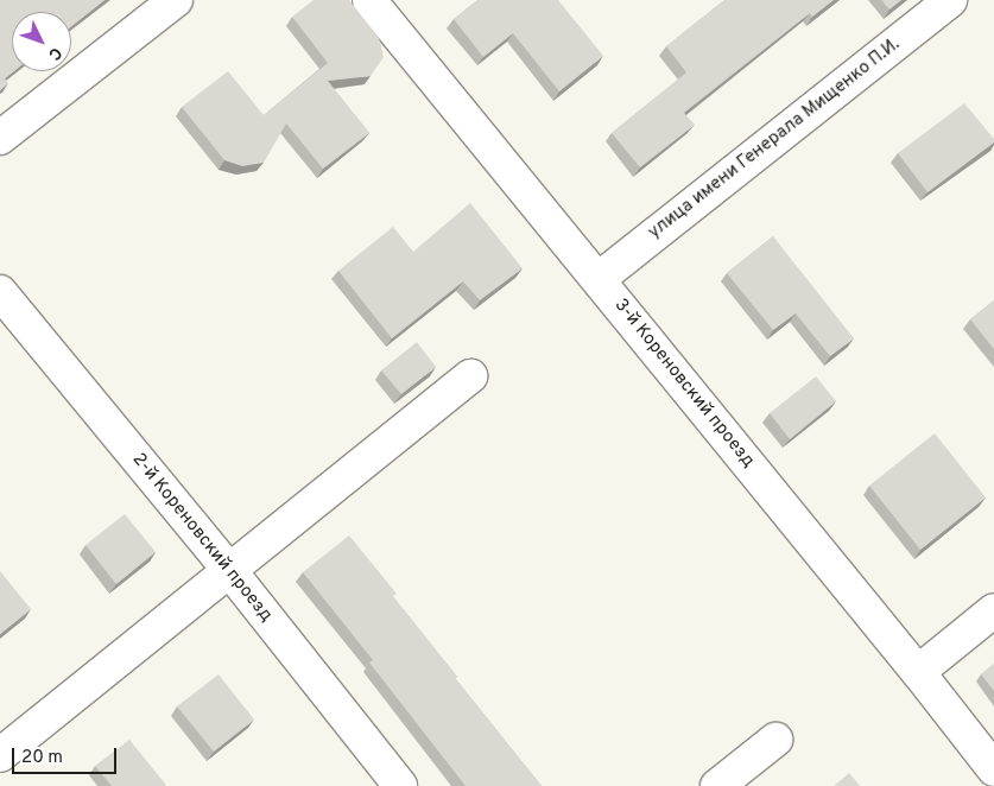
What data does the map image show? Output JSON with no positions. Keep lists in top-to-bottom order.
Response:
{
  "streets": {
    "street": ["улица имени Генерала Мищенко П.И.", "3-й Кореновский проезд", "2-й Кореновский проезд"]
  },
  "crossings": [
    ["улица имени Генерала Мищенко П.И.", "3-й Кореновский проезд"]
  ],
  "scale_bar": "20 m",
  "north": "bottom right"
}
